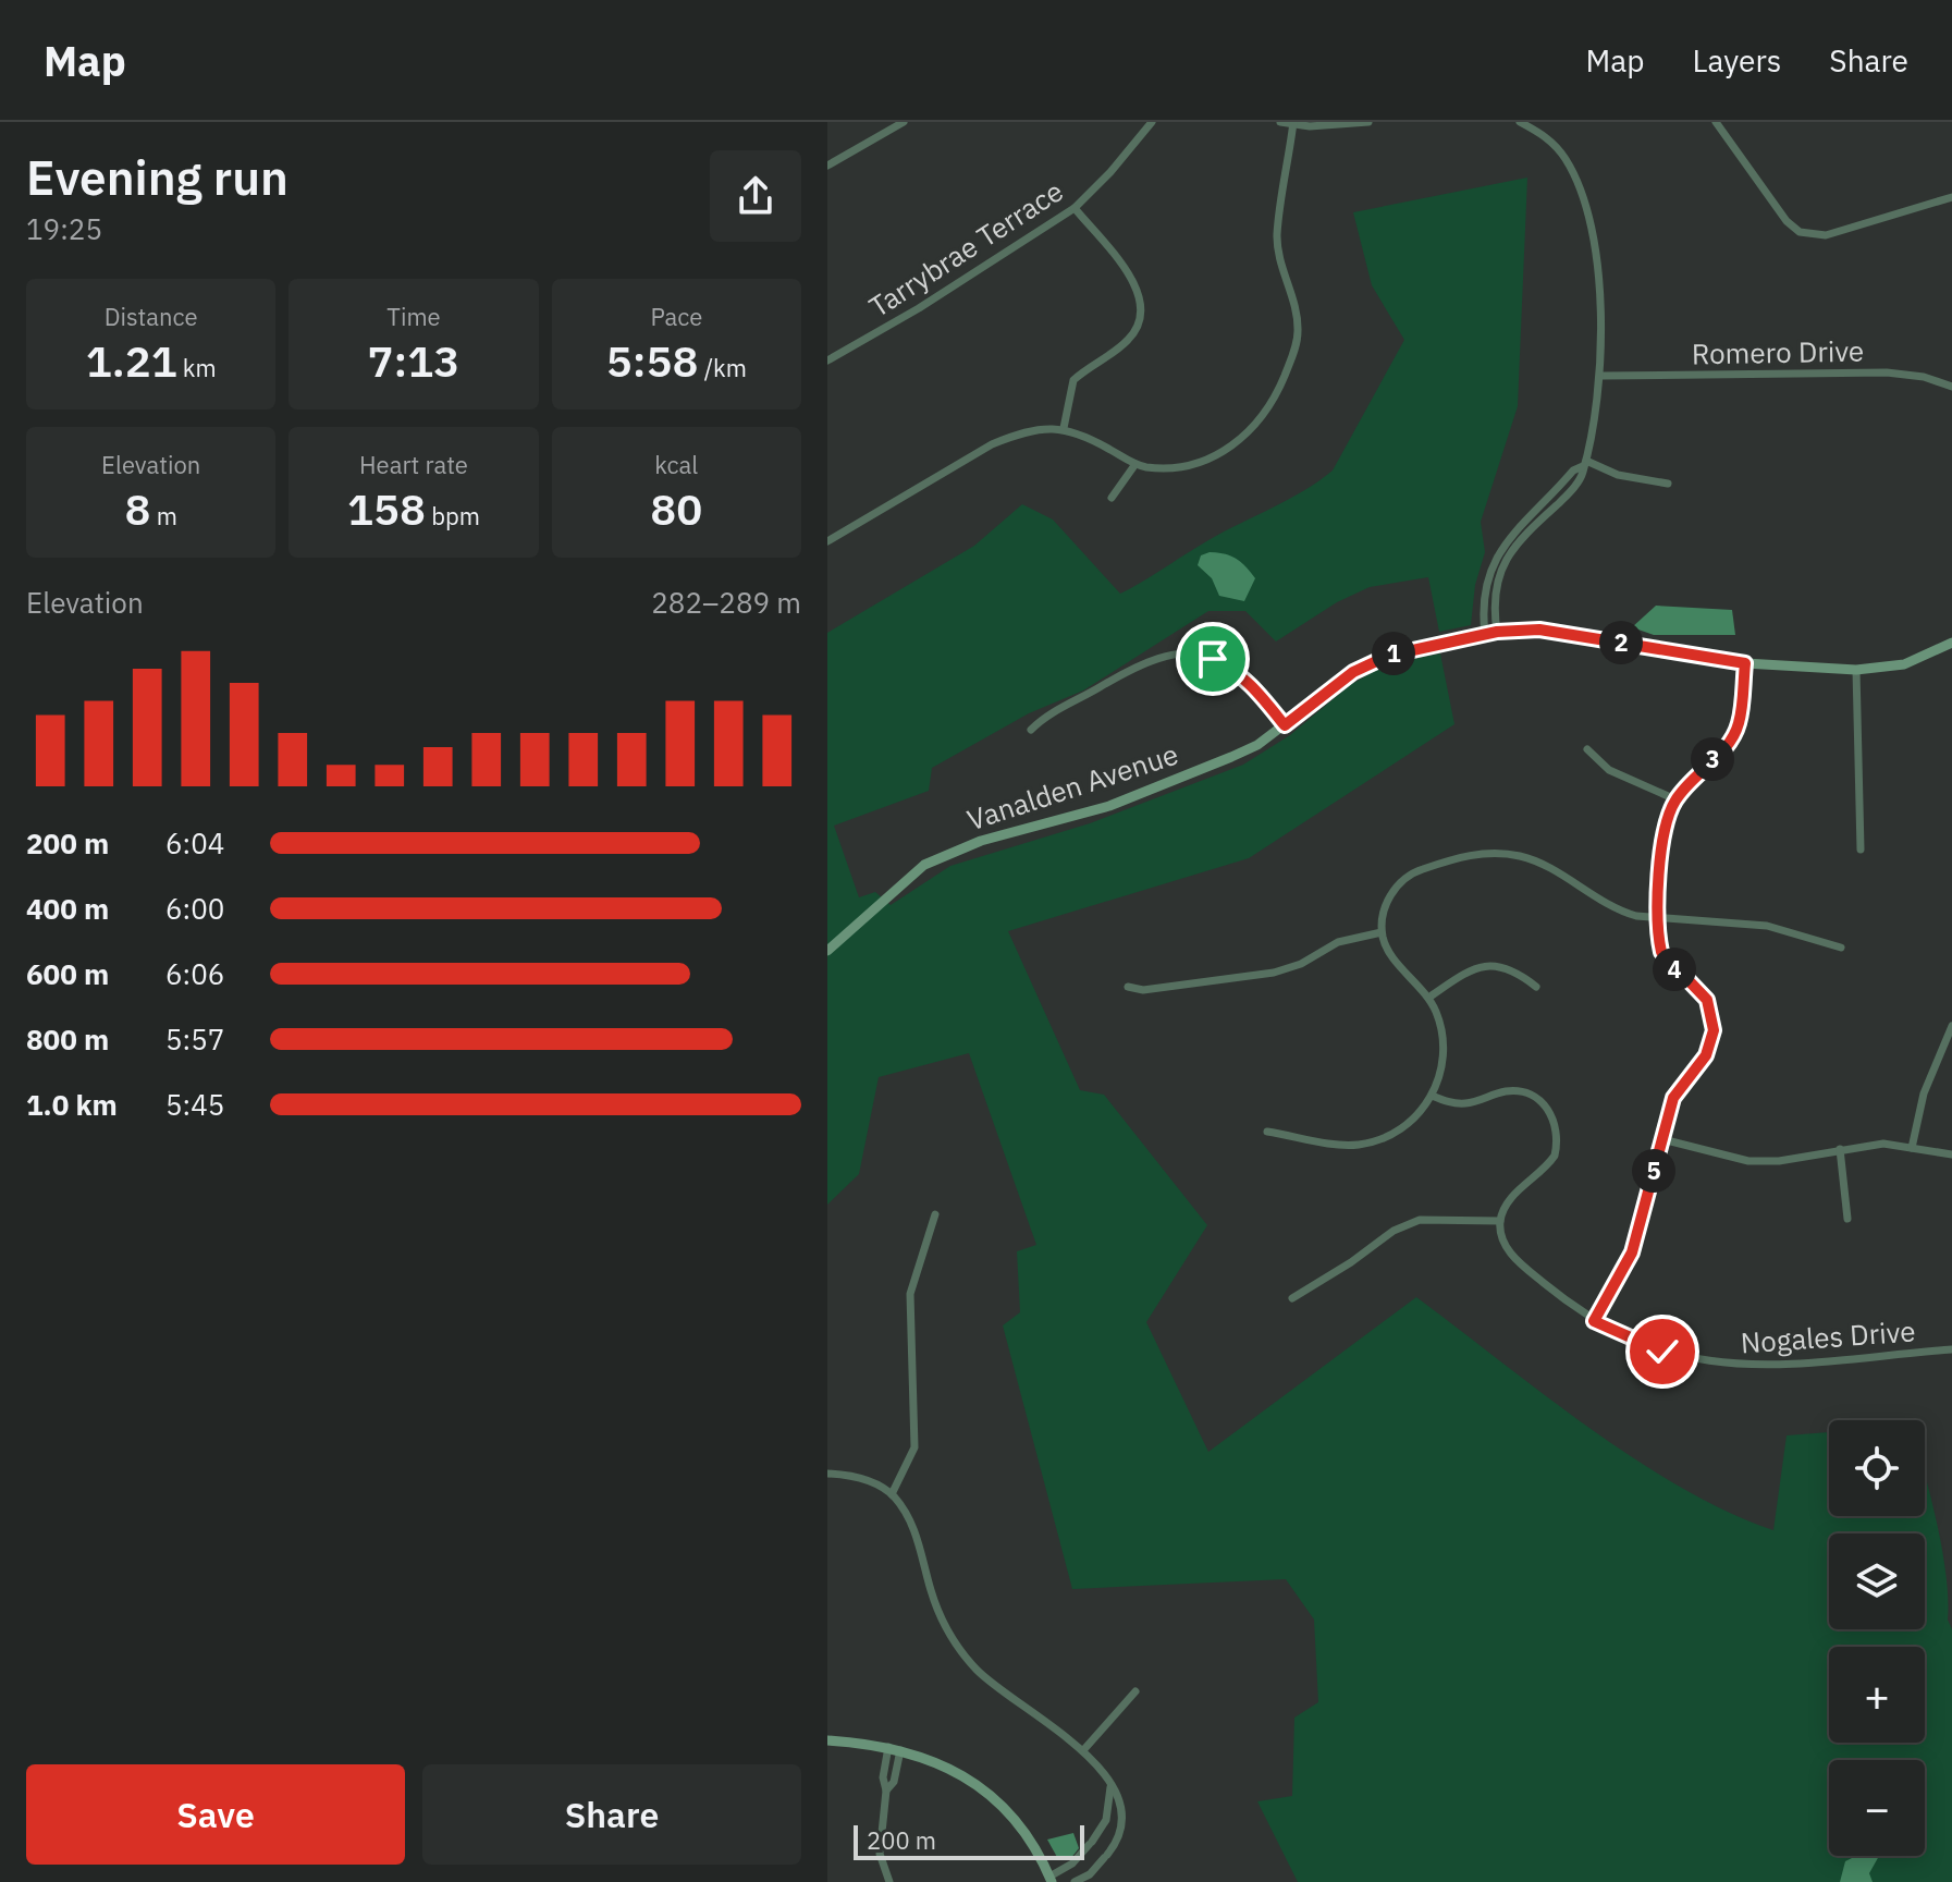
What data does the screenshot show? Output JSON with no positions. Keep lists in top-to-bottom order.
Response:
{
  "streets": {
    "main road": ["Vanalden Avenue"],
    "street": ["Tarrybrae Terrace", "Romero Drive", "Nogales Drive"]
  },
  "scale_bar": "200 m",
  "page": {
    "header": "Map",
    "nav": ["Map", "Layers", "Share"],
    "heading": ["Evening run", "19:25"],
    "stats": [
      ["Distance", "1.21 km"],
      ["Time", "7:13"],
      ["Pace", "5:58 /km"],
      ["Elevation", "8 m"],
      ["Heart rate", "158 bpm"],
      ["kcal", "80"]
    ],
    "chart": ["Elevation", "282–289 m"],
    "pins": [
      "2",
      "1",
      "3",
      "4",
      "5"
    ],
    "list": [
      {
        "name": "200 m",
        "note": "6:04"
      },
      {
        "name": "400 m",
        "note": "6:00"
      },
      {
        "name": "600 m",
        "note": "6:06"
      },
      {
        "name": "800 m",
        "note": "5:57"
      },
      {
        "name": "1.0 km",
        "note": "5:45"
      }
    ],
    "map_buttons": ["+", "−"],
    "buttons": ["Save", "Share"],
    "scale": "200 m"
  }
}
